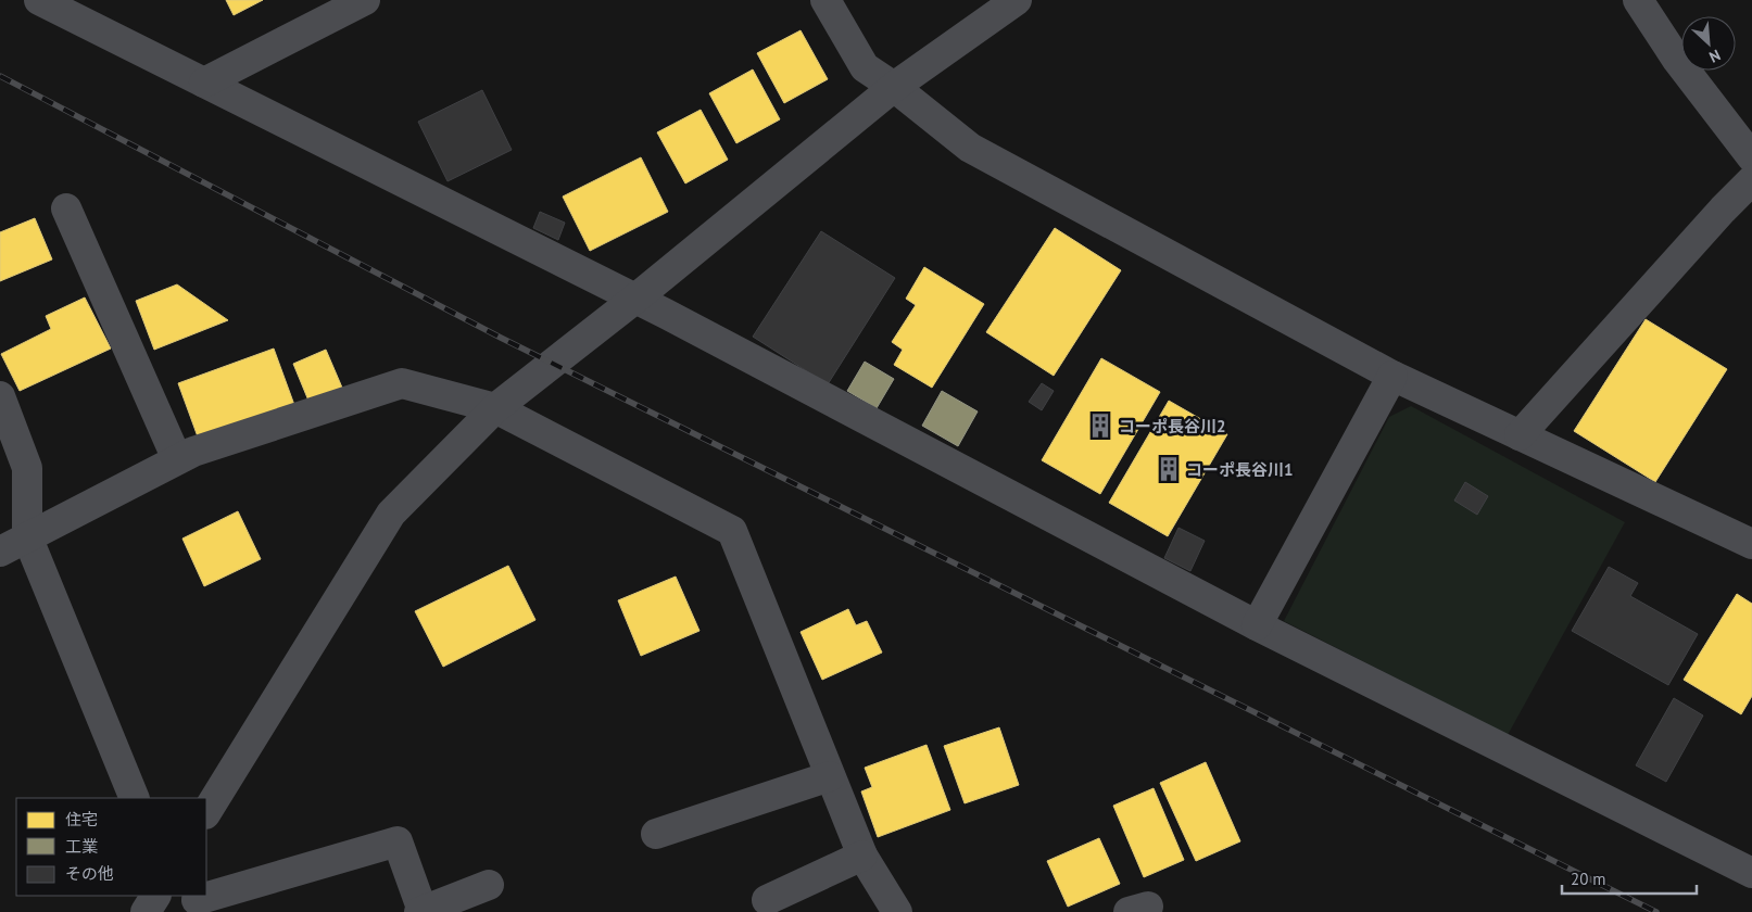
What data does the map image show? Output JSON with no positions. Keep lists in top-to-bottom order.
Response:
{
  "places": {
    "building": ["コーポ長谷川2", "コーポ長谷川1"]
  },
  "legend": ["住宅", "工業", "その他"],
  "scale_bar": "20 m",
  "north": "bottom right"
}
